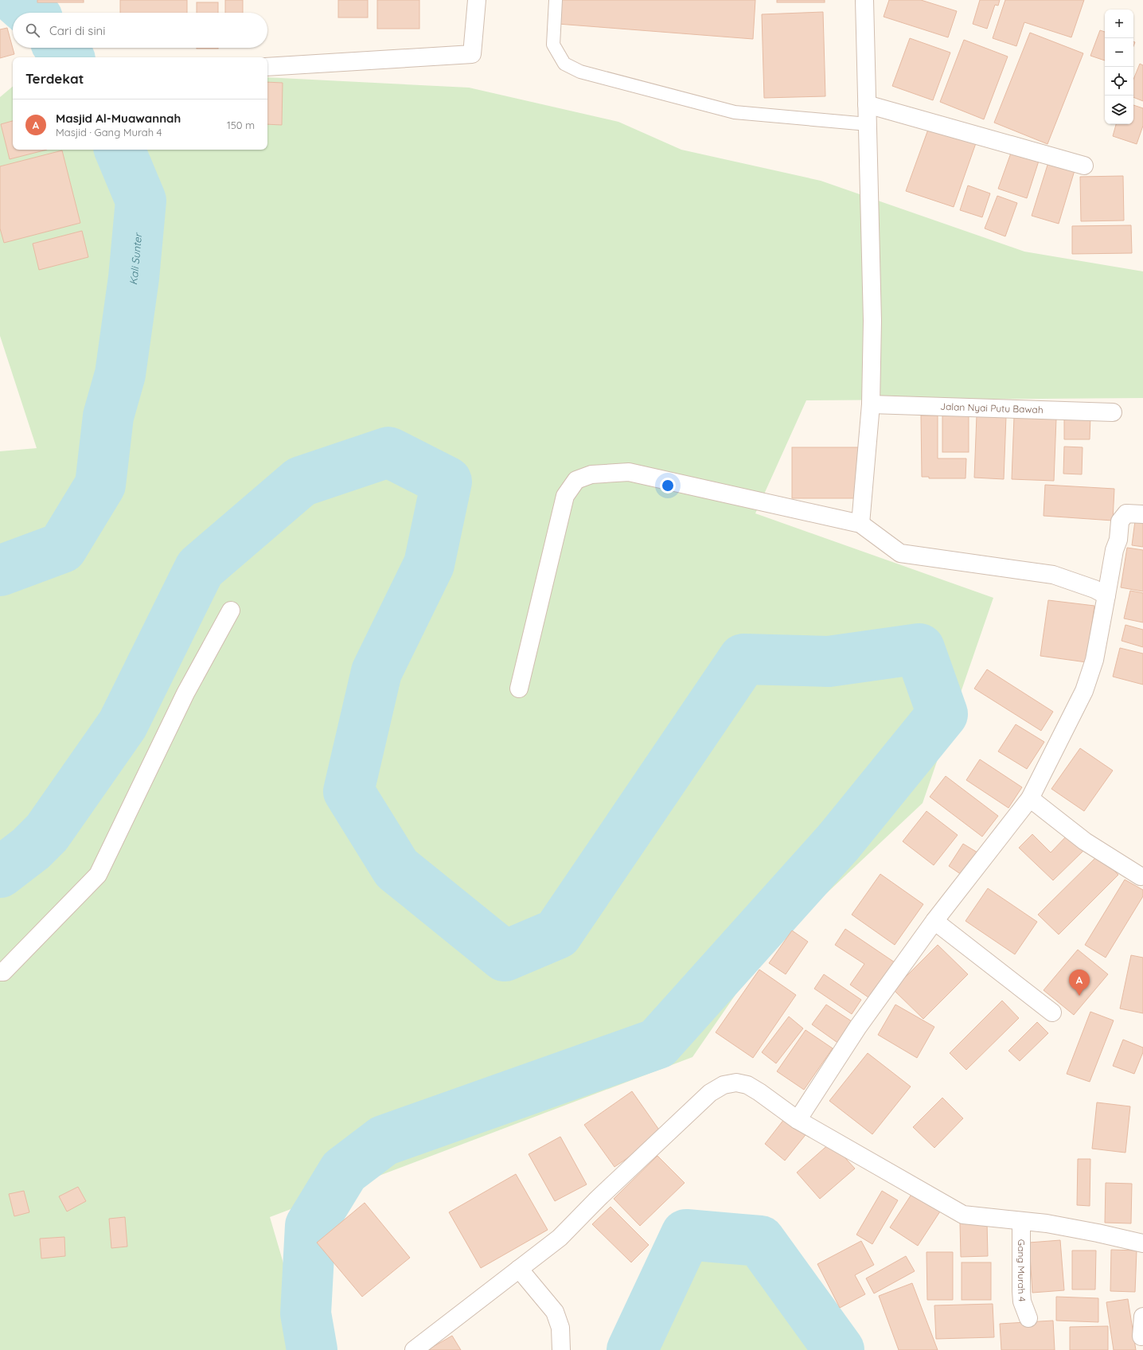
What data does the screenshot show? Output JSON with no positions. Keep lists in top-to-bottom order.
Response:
{
  "streets": {
    "street": ["Jalan Nyai Putu Bawah", "Gang Murah 4"]
  },
  "water": ["Kali Sunter"],
  "page": {
    "map_buttons": ["+", "−"],
    "search": "Cari di sini",
    "heading": "Terdekat",
    "list": [
      {
        "mark": "A",
        "name": "Masjid Al-Muawannah",
        "note": "Masjid · Gang Murah 4",
        "value": "150 m"
      }
    ],
    "pins": "A"
  }
}
